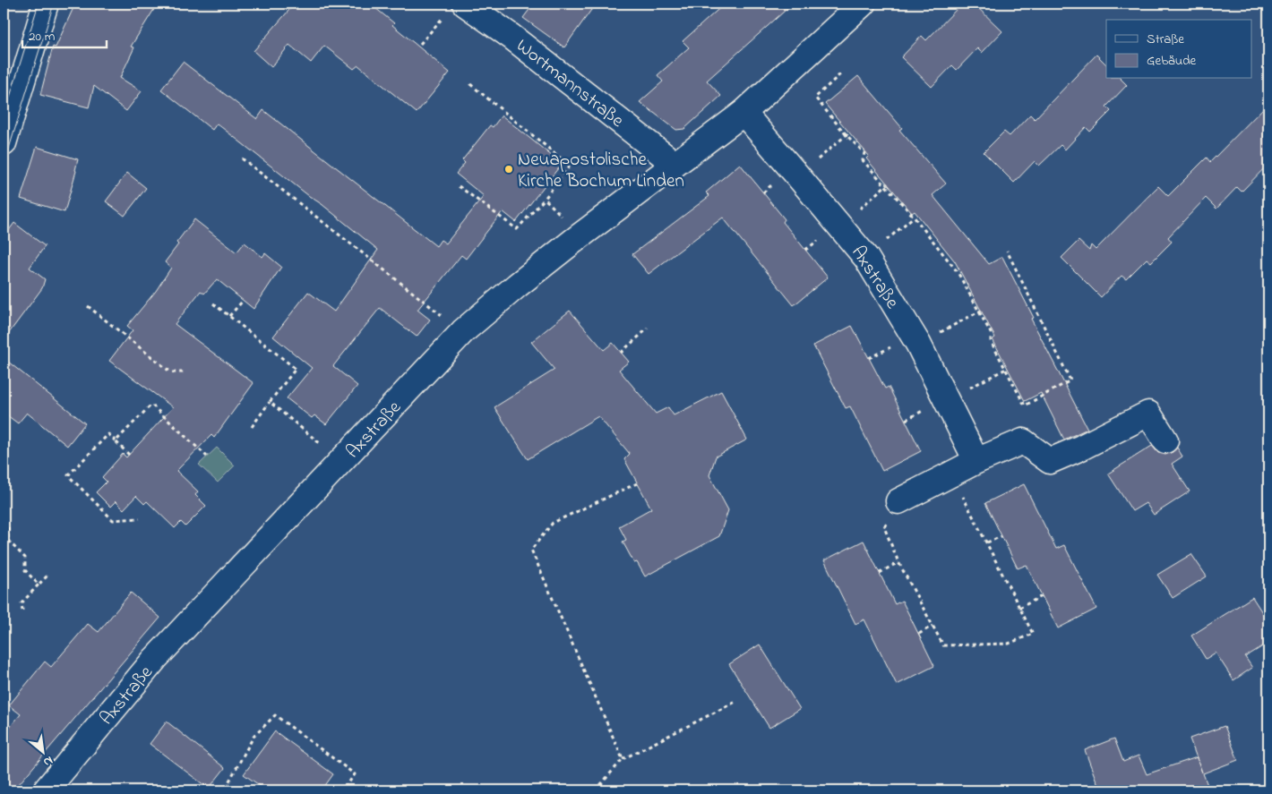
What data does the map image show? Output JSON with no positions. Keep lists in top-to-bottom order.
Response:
{
  "streets": {
    "street": ["Wortmannstraße", "Axstraße"]
  },
  "crossings": [
    ["Wortmannstraße", "Axstraße"]
  ],
  "places": ["Neuapostolische Kirche Bochum Linden"],
  "legend": ["Straße", "Gebäude"],
  "scale_bar": "20 m",
  "north": "bottom right"
}
